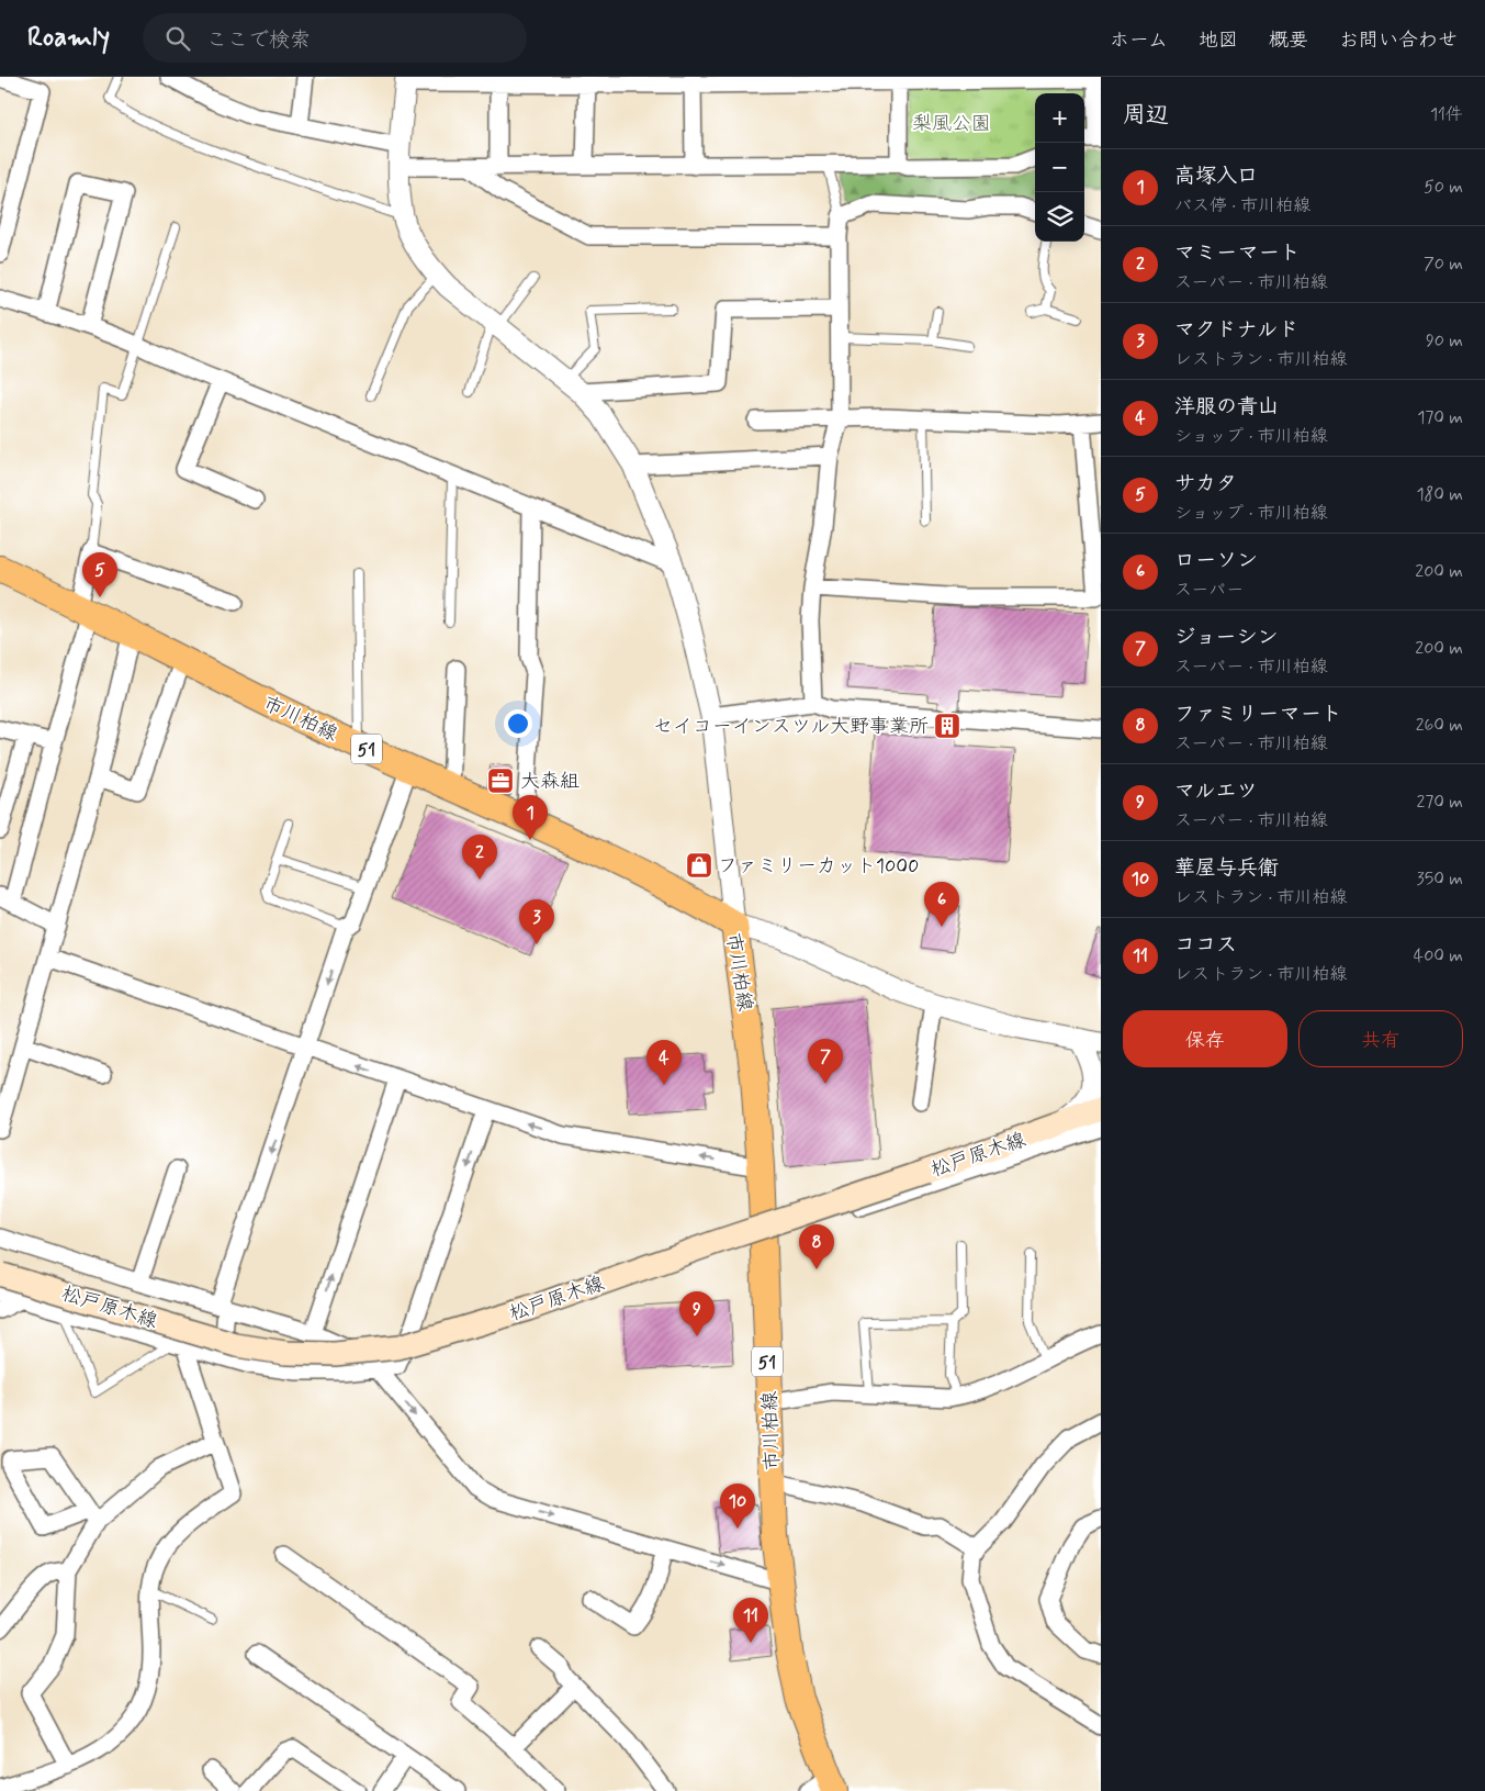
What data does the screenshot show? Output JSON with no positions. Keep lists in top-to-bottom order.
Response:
{
  "streets": {
    "main road": ["市川柏線", "51", "松戸原木線"]
  },
  "parks": ["梨風公園"],
  "places": {
    "building": ["セイコーインスツル大野事業所"],
    "office": ["大森組"],
    "shop": ["ファミリーカット1000"]
  },
  "page": {
    "header": "Roamly",
    "search": "ここで検索",
    "nav": [
      "ホーム",
      "地図",
      "概要",
      "お問い合わせ"
    ],
    "heading": ["周辺", "11件"],
    "map_buttons": ["+", "−"],
    "list": [
      {
        "mark": "1",
        "name": "高塚入口",
        "note": "バス停 · 市川柏線",
        "value": "50 m"
      },
      {
        "mark": "2",
        "name": "マミーマート",
        "note": "スーパー · 市川柏線",
        "value": "70 m"
      },
      {
        "mark": "3",
        "name": "マクドナルド",
        "note": "レストラン · 市川柏線",
        "value": "90 m"
      },
      {
        "mark": "4",
        "name": "洋服の青山",
        "note": "ショップ · 市川柏線",
        "value": "170 m"
      },
      {
        "mark": "5",
        "name": "サカタ",
        "note": "ショップ · 市川柏線",
        "value": "180 m"
      },
      {
        "mark": "6",
        "name": "ローソン",
        "note": "スーパー",
        "value": "200 m"
      },
      {
        "mark": "7",
        "name": "ジョーシン",
        "note": "スーパー · 市川柏線",
        "value": "200 m"
      },
      {
        "mark": "8",
        "name": "ファミリーマート",
        "note": "スーパー · 市川柏線",
        "value": "260 m"
      },
      {
        "mark": "9",
        "name": "マルエツ",
        "note": "スーパー · 市川柏線",
        "value": "270 m"
      },
      {
        "mark": "10",
        "name": "華屋与兵衛",
        "note": "レストラン · 市川柏線",
        "value": "350 m"
      },
      {
        "mark": "11",
        "name": "ココス",
        "note": "レストラン · 市川柏線",
        "value": "400 m"
      }
    ],
    "pins": [
      "5",
      "1",
      "2",
      "6",
      "3",
      "7",
      "4",
      "8",
      "9",
      "10",
      "11"
    ],
    "buttons": ["保存", "共有"]
  }
}
